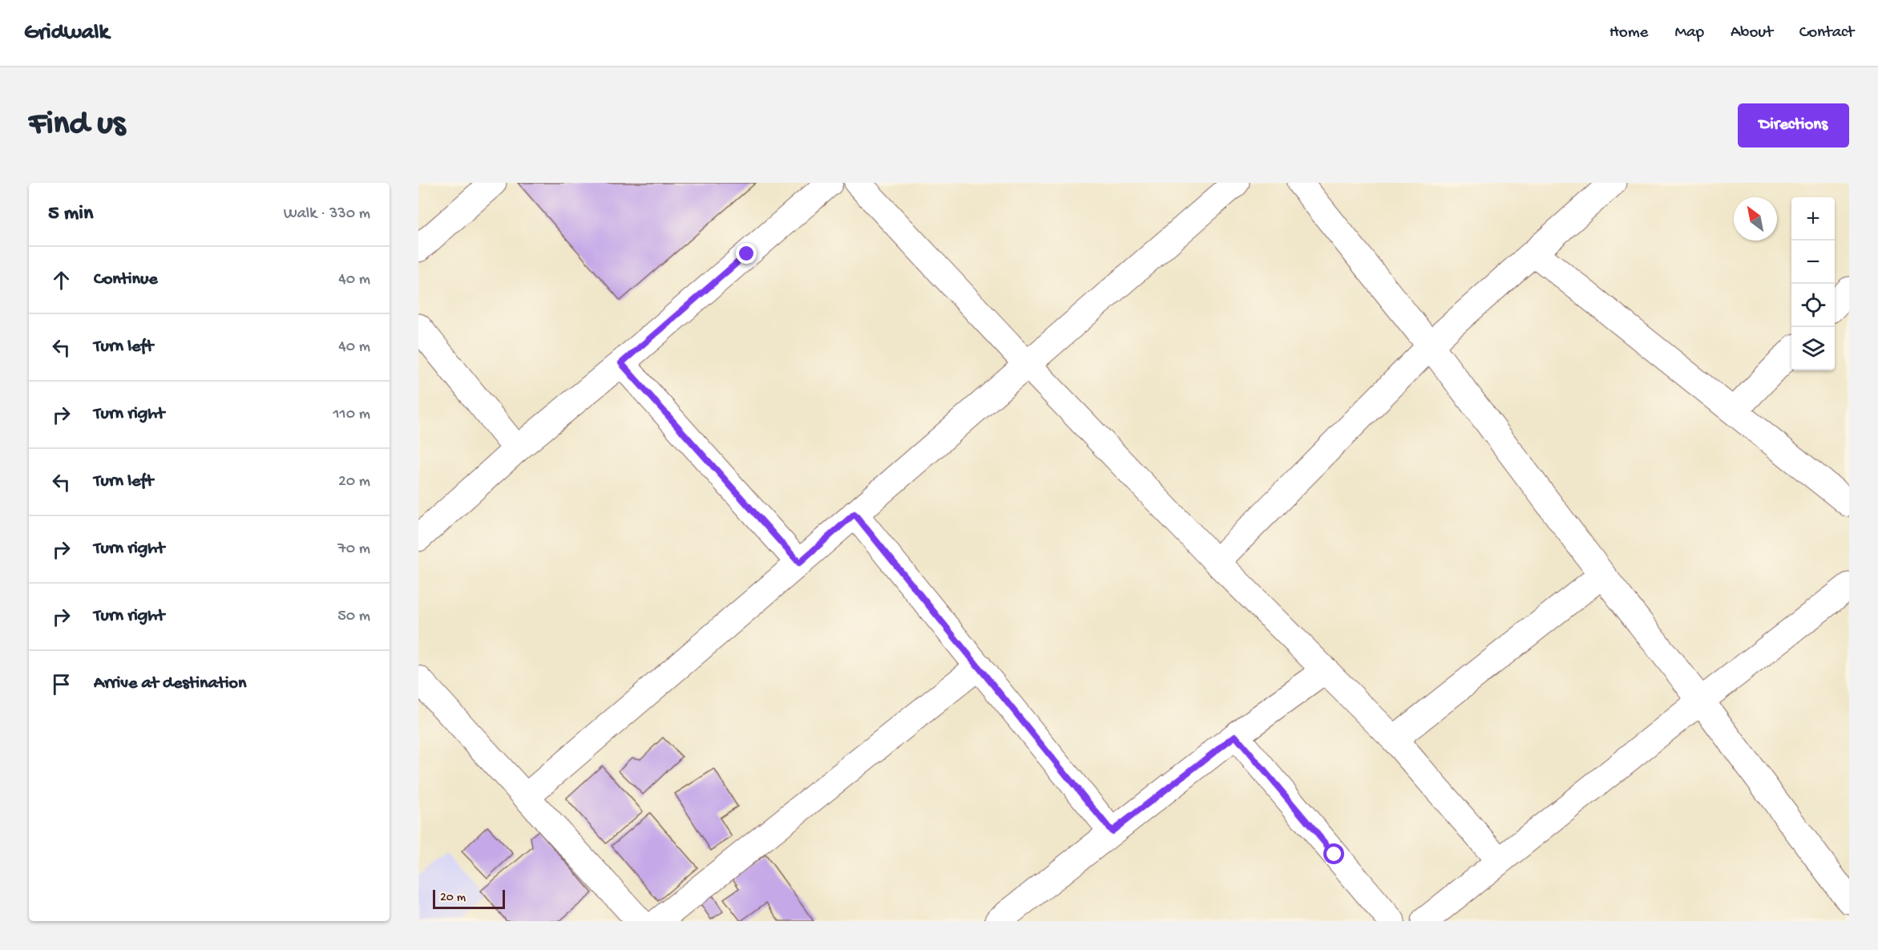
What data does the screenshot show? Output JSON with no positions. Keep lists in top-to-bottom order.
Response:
{
  "scale_bar": "20 m",
  "north": "top left",
  "page": {
    "header": "Gridwalk",
    "nav": [
      "Home",
      "Map",
      "About",
      "Contact"
    ],
    "buttons": "Directions",
    "title": "Find us",
    "heading": ["5 min", "Walk · 330 m"],
    "map_buttons": ["+", "−"],
    "list": [
      ["Continue", "40 m"],
      ["Turn left", "40 m"],
      ["Turn right", "110 m"],
      ["Turn left", "20 m"],
      ["Turn right", "70 m"],
      ["Turn right", "50 m"],
      "Arrive at destination"
    ],
    "scale": "20 m"
  }
}
